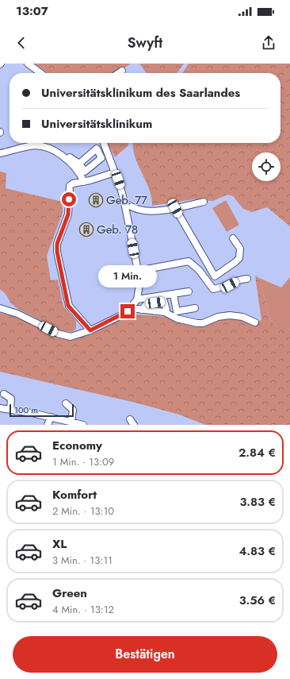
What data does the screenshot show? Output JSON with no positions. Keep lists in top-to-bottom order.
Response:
{
  "places": {
    "building": ["Geb. 77", "Geb. 78"]
  },
  "scale_bar": "100 m",
  "page": {
    "status": "13:07",
    "header": "Swyft",
    "banner": ["Universitätsklinikum des Saarlandes", "Universitätsklinikum"],
    "bubble": "1 Min.",
    "scale": "100 m",
    "list": [
      {
        "name": "Economy",
        "note": "1 Min. · 13:09",
        "value": "2.84 €"
      },
      {
        "name": "Komfort",
        "note": "2 Min. · 13:10",
        "value": "3.83 €"
      },
      {
        "name": "XL",
        "note": "3 Min. · 13:11",
        "value": "4.83 €"
      },
      {
        "name": "Green",
        "note": "4 Min. · 13:12",
        "value": "3.56 €"
      }
    ],
    "buttons": "Bestätigen"
  }
}
